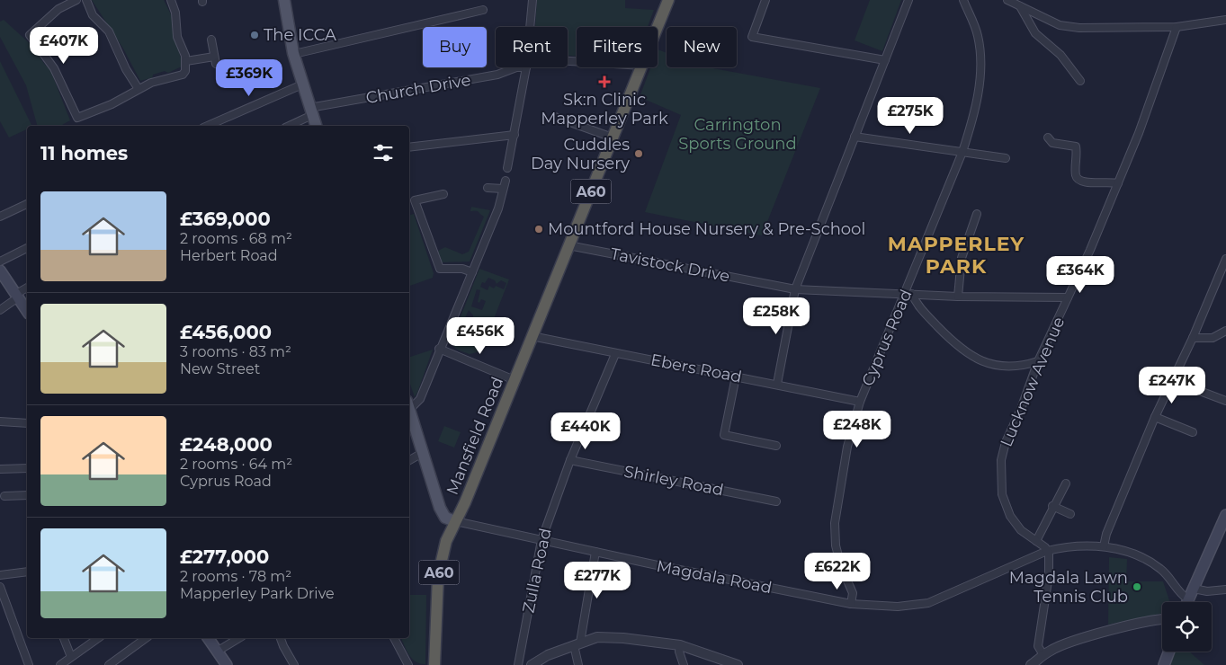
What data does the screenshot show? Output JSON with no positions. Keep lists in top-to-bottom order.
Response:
{
  "streets": {
    "highway": ["A60", "Mansfield Road"],
    "street": [
      "Church Drive",
      "Tavistock Drive",
      "Cyprus Road",
      "Ebers Road",
      "Lucknow Avenue",
      "Shirley Road",
      "Zulla Road",
      "Magdala Road"
    ]
  },
  "crossings": [
    ["Tavistock Drive", "Cyprus Road"],
    ["Tavistock Drive", "Lucknow Avenue"],
    ["Tavistock Drive", "Mansfield Road"],
    ["Cyprus Road", "Ebers Road"],
    ["Cyprus Road", "Magdala Road"],
    ["Ebers Road", "Mansfield Road"],
    ["Ebers Road", "Zulla Road"],
    ["Lucknow Avenue", "Magdala Road"],
    ["Mansfield Road", "Magdala Road"],
    ["Shirley Road", "Zulla Road"],
    ["Zulla Road", "Magdala Road"]
  ],
  "districts": ["MAPPERLEY PARK"],
  "parks": ["Carrington Sports Ground"],
  "places": {
    "other": [
      "The ICCA",
      "Cuddles Day Nursery",
      "Mountford House Nursery & Pre-School",
      "Magdala Lawn Tennis Club"
    ],
    "health": ["Sk:n Clinic Mapperley Park"]
  },
  "page": {
    "price": [
      "£407K",
      "£369K",
      "£275K",
      "£364K",
      "£258K",
      "£456K",
      "£247K",
      "£248K",
      "£440K",
      "£622K",
      "£277K"
    ],
    "chip": [
      "Buy",
      "Rent",
      "Filters",
      "New"
    ],
    "heading": "11 homes",
    "list": [
      {
        "name": "£369,000",
        "note": "2 rooms · 68 m² · Herbert Road"
      },
      {
        "name": "£456,000",
        "note": "3 rooms · 83 m² · New Street"
      },
      {
        "name": "£248,000",
        "note": "2 rooms · 64 m² · Cyprus Road"
      },
      {
        "name": "£277,000",
        "note": "2 rooms · 78 m² · Mapperley Park Drive"
      }
    ]
  }
}
